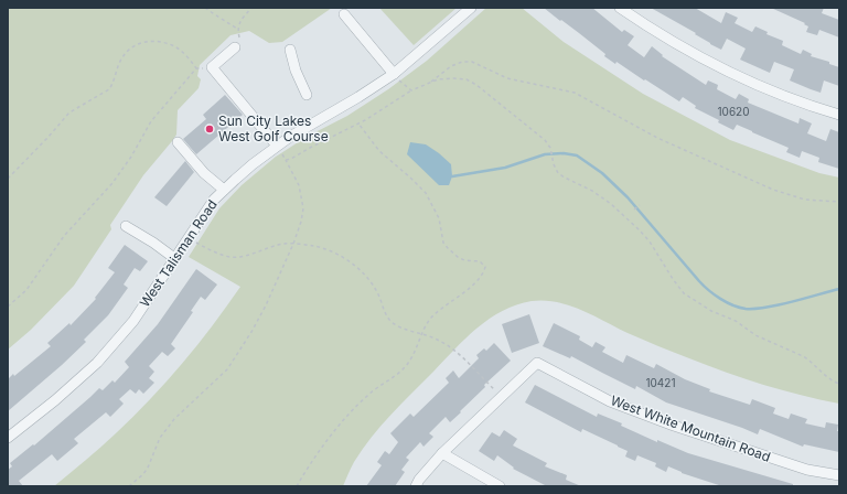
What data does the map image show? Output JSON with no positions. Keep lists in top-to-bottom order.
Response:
{
  "streets": {
    "street": ["West Talisman Road", "West White Mountain Road"]
  },
  "places": ["Sun City Lakes West Golf Course"],
  "house_numbers": ["10620", "10421"]
}
